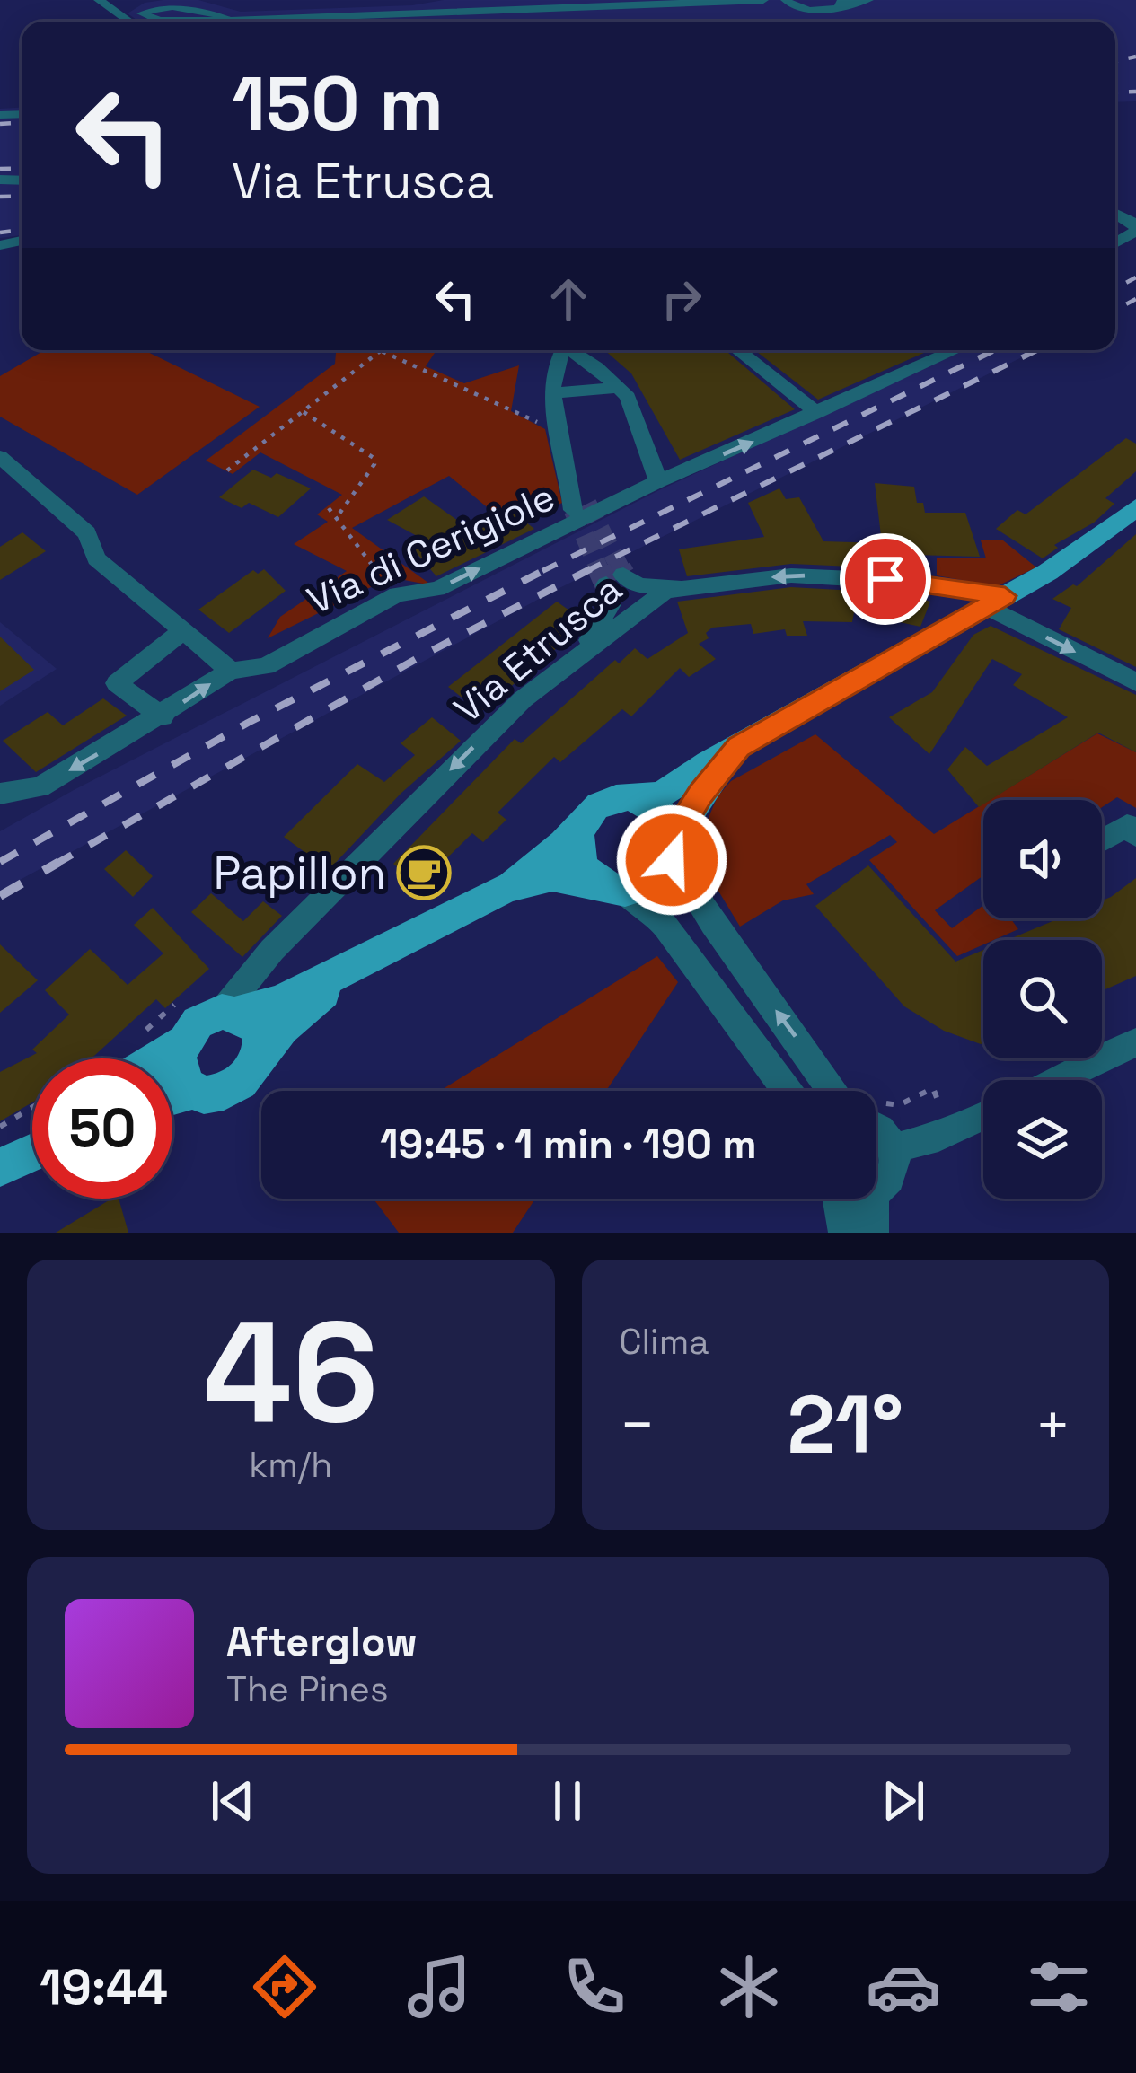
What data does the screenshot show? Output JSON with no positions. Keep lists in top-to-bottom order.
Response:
{
  "streets": {
    "street": ["Via di Cerigiole", "Via Etrusca"]
  },
  "places": {
    "cafe": ["Papillon"]
  },
  "page": {
    "turn": ["150 m", "Via Etrusca"],
    "limit": "50",
    "trip": "19:45 · 1 min · 190 m",
    "tile": [
      ["46", "km/h"],
      "Clima"
    ],
    "heat": ["−", "21°", "+"],
    "song": ["Afterglow", "The Pines"],
    "tabs": "19:44"
  }
}
